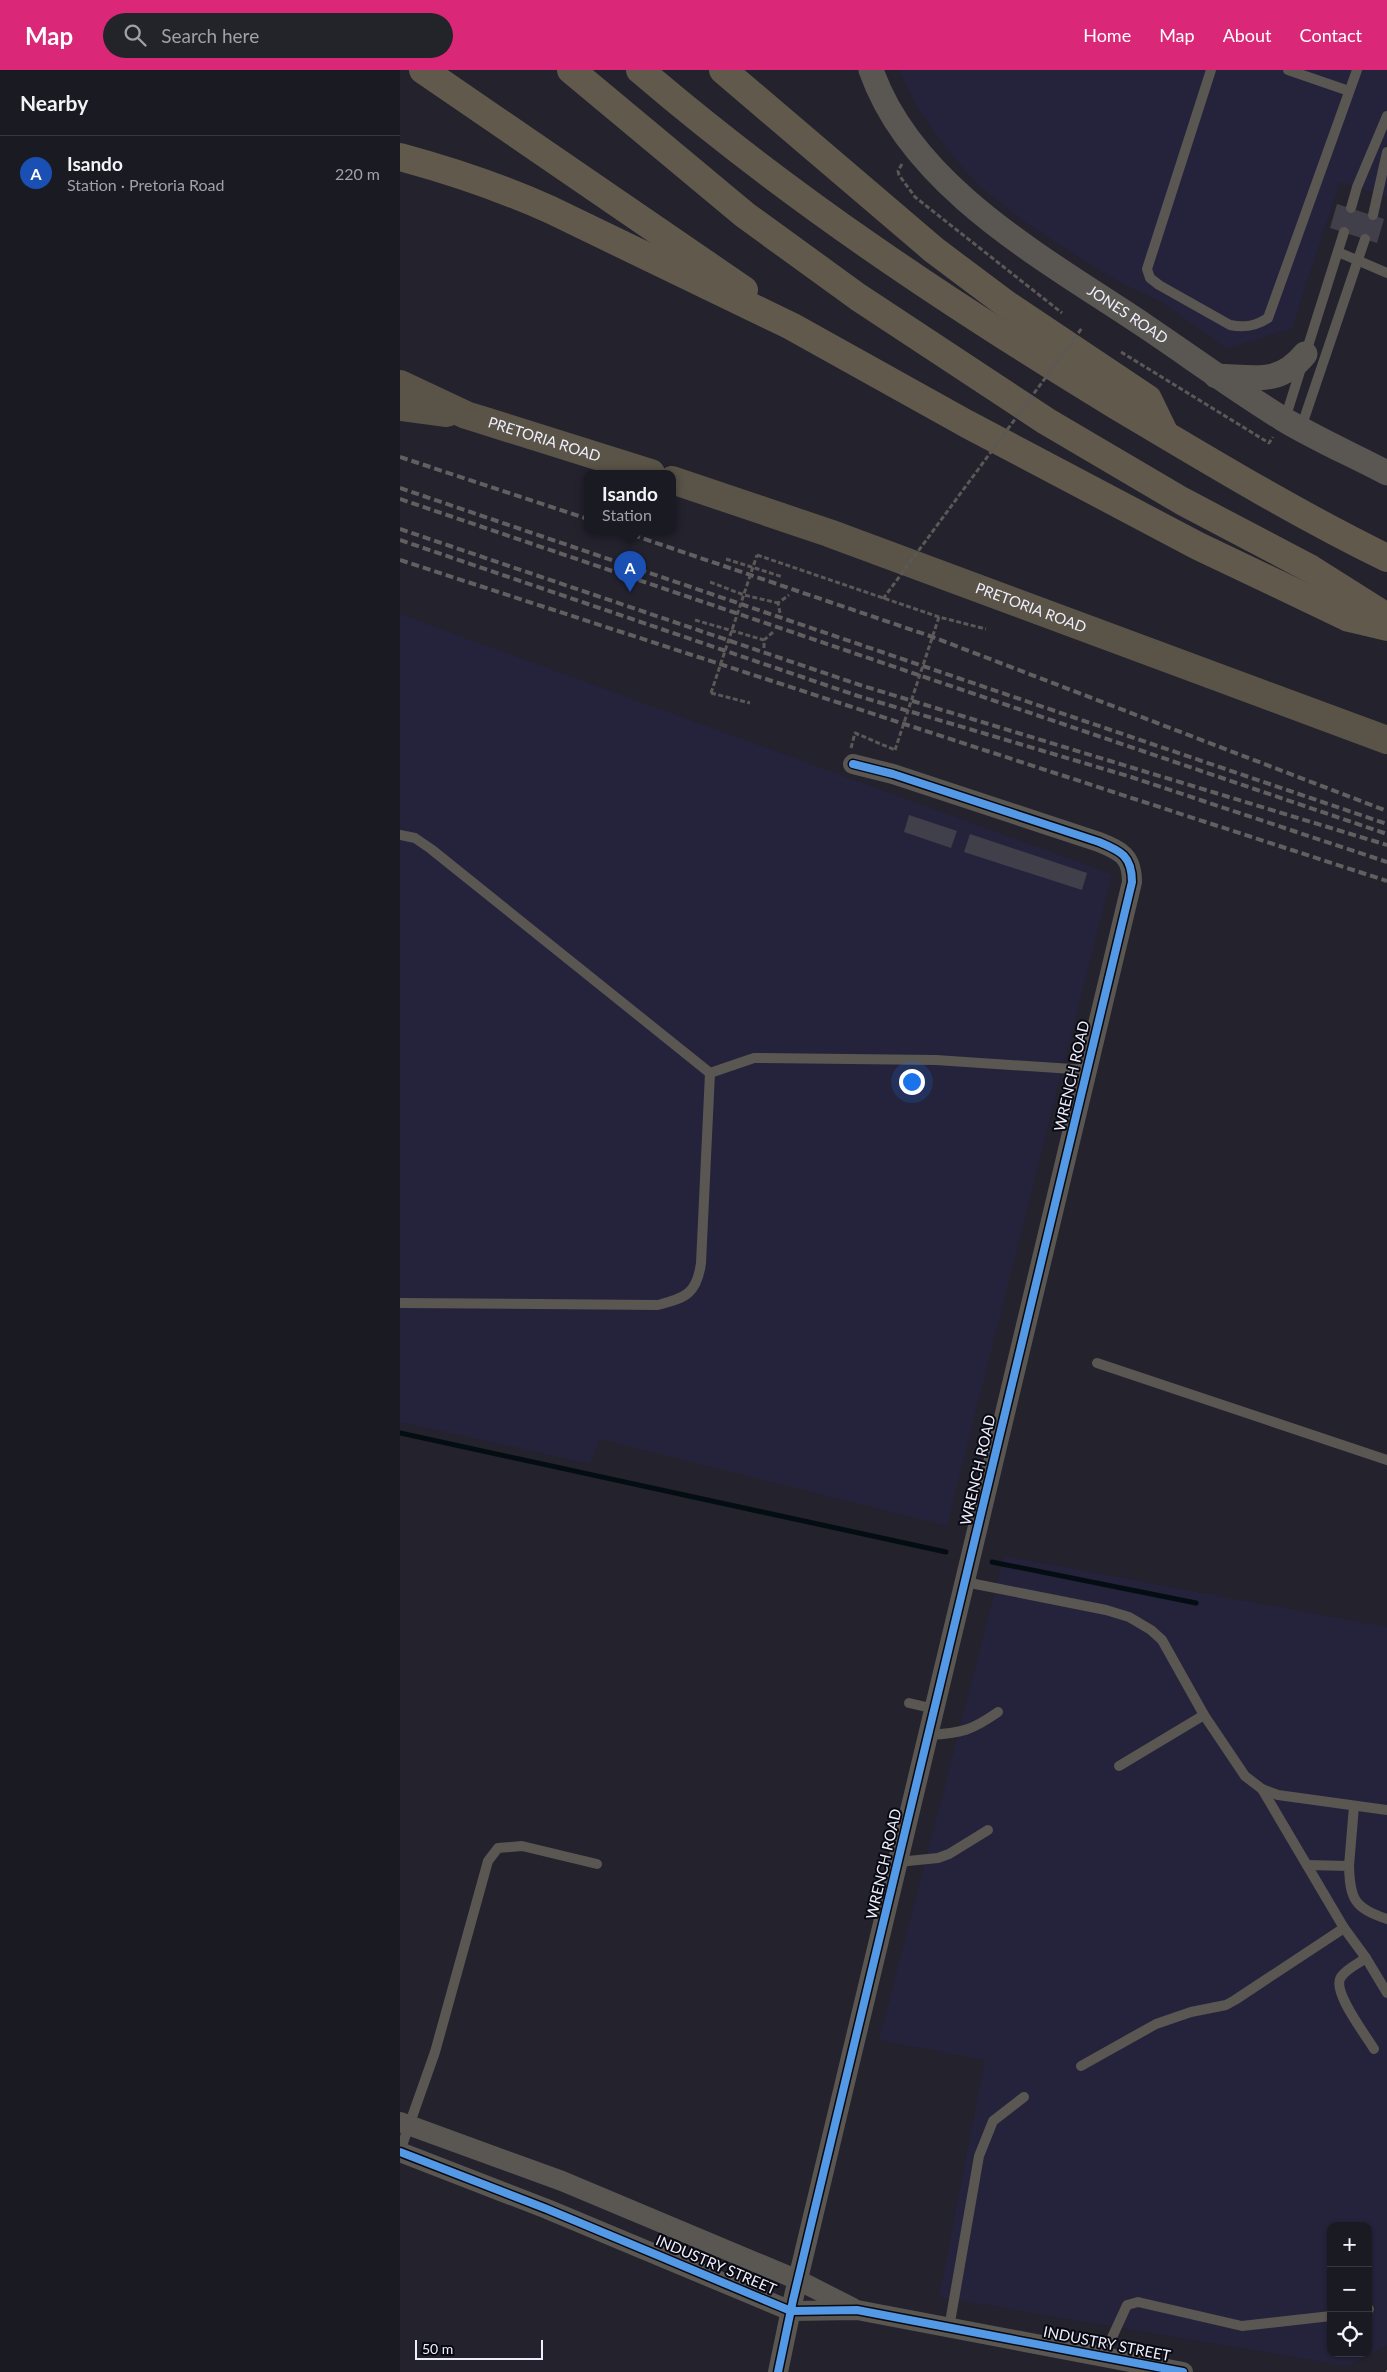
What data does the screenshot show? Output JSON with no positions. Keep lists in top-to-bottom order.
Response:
{
  "streets": {
    "main road": ["PRETORIA ROAD"],
    "street": ["JONES ROAD", "WRENCH ROAD", "INDUSTRY STREET"]
  },
  "crossings": [
    ["WRENCH ROAD", "INDUSTRY STREET"]
  ],
  "scale_bar": "50 m",
  "page": {
    "header": "Map",
    "search": "Search here",
    "nav": [
      "Home",
      "Map",
      "About",
      "Contact"
    ],
    "heading": "Nearby",
    "list": [
      {
        "mark": "A",
        "name": "Isando",
        "note": "Station · Pretoria Road",
        "value": "220 m"
      }
    ],
    "popup": ["Isando", "Station"],
    "pins": "A",
    "map_buttons": ["+", "−"],
    "scale": "50 m"
  }
}
